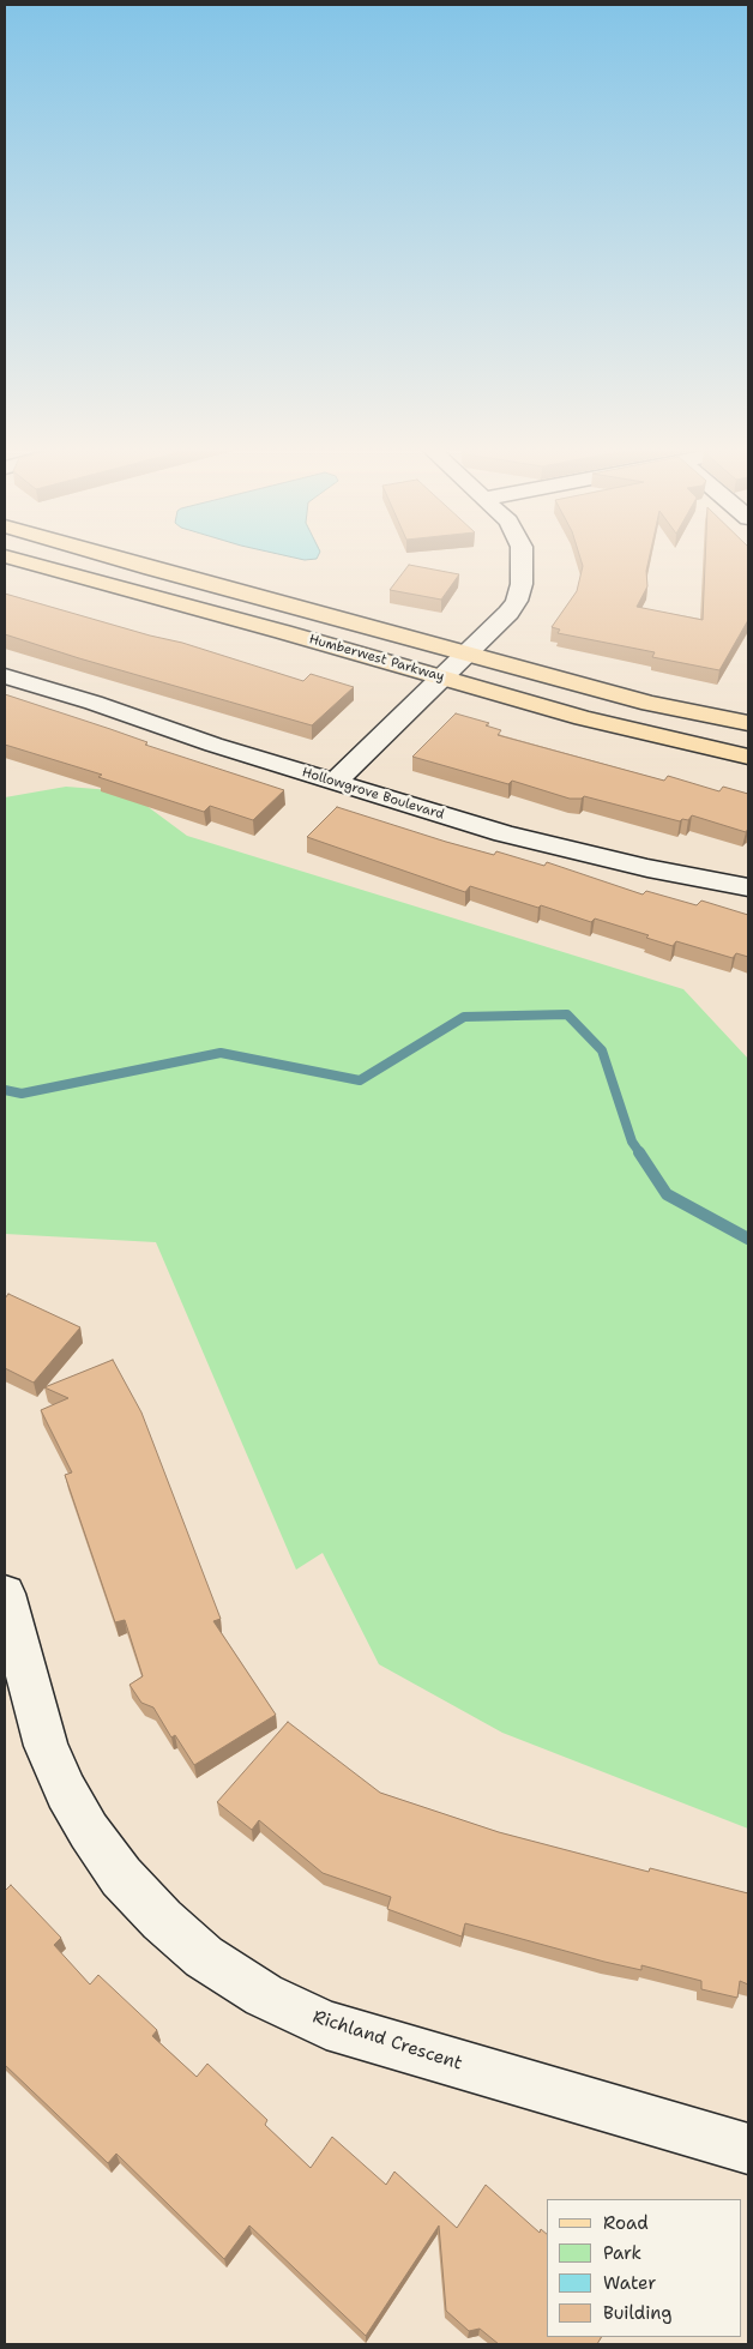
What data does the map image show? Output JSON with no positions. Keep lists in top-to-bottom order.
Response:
{
  "streets": {
    "main road": ["Humberwest Parkway"],
    "street": ["Hollowgrove Boulevard", "Richland Crescent"]
  },
  "legend": [
    "Road",
    "Park",
    "Water",
    "Building"
  ]
}
